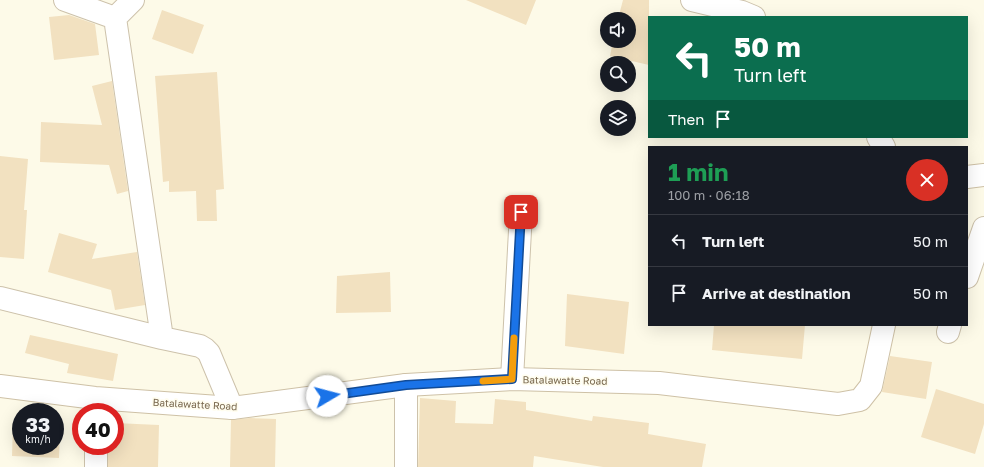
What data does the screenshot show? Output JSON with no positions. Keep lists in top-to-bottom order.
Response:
{
  "streets": {
    "street": ["Batalawatte Road"]
  },
  "page": {
    "turn": ["50 m", "Turn left"],
    "then": "Then",
    "heading": ["1 min", "100 m · 06:18"],
    "list": [
      {
        "name": "Turn left",
        "value": "50 m"
      },
      {
        "name": "Arrive at destination",
        "value": "50 m"
      }
    ],
    "speed": "33 km/h",
    "limit": "40"
  }
}
